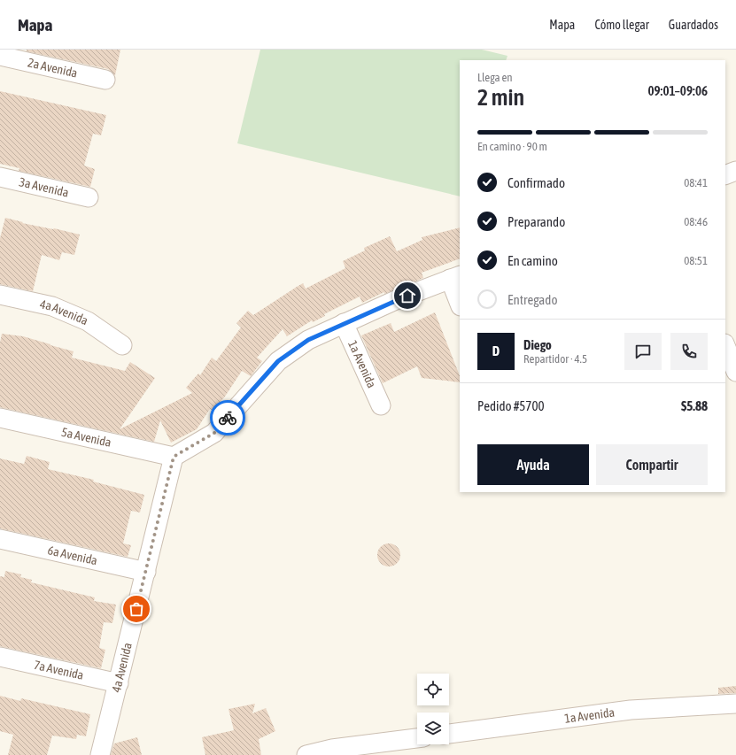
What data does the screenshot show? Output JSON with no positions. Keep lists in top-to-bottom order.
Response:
{
  "streets": {
    "street": [
      "2a Avenida",
      "3a Avenida",
      "4a Avenida",
      "1a Avenida",
      "5a Avenida",
      "6a Avenida",
      "7a Avenida"
    ]
  },
  "crossings": [
    ["4a Avenida", "5a Avenida"],
    ["4a Avenida", "6a Avenida"],
    ["4a Avenida", "7a Avenida"]
  ],
  "page": {
    "header": "Mapa",
    "nav": ["Mapa", "Cómo llegar", "Guardados"],
    "heading": ["2 min", "Llega en", "09:01–09:06"],
    "panel": [
      "Diego",
      "Repartidor · 4.5",
      "Pedido #5700",
      "$5.88"
    ],
    "bar": "En camino · 90 m",
    "list": [
      ["Confirmado", "08:41"],
      ["Preparando", "08:46"],
      ["En camino", "08:51"],
      "Entregado"
    ],
    "round": "D",
    "buttons": ["Ayuda", "Compartir"]
  }
}
